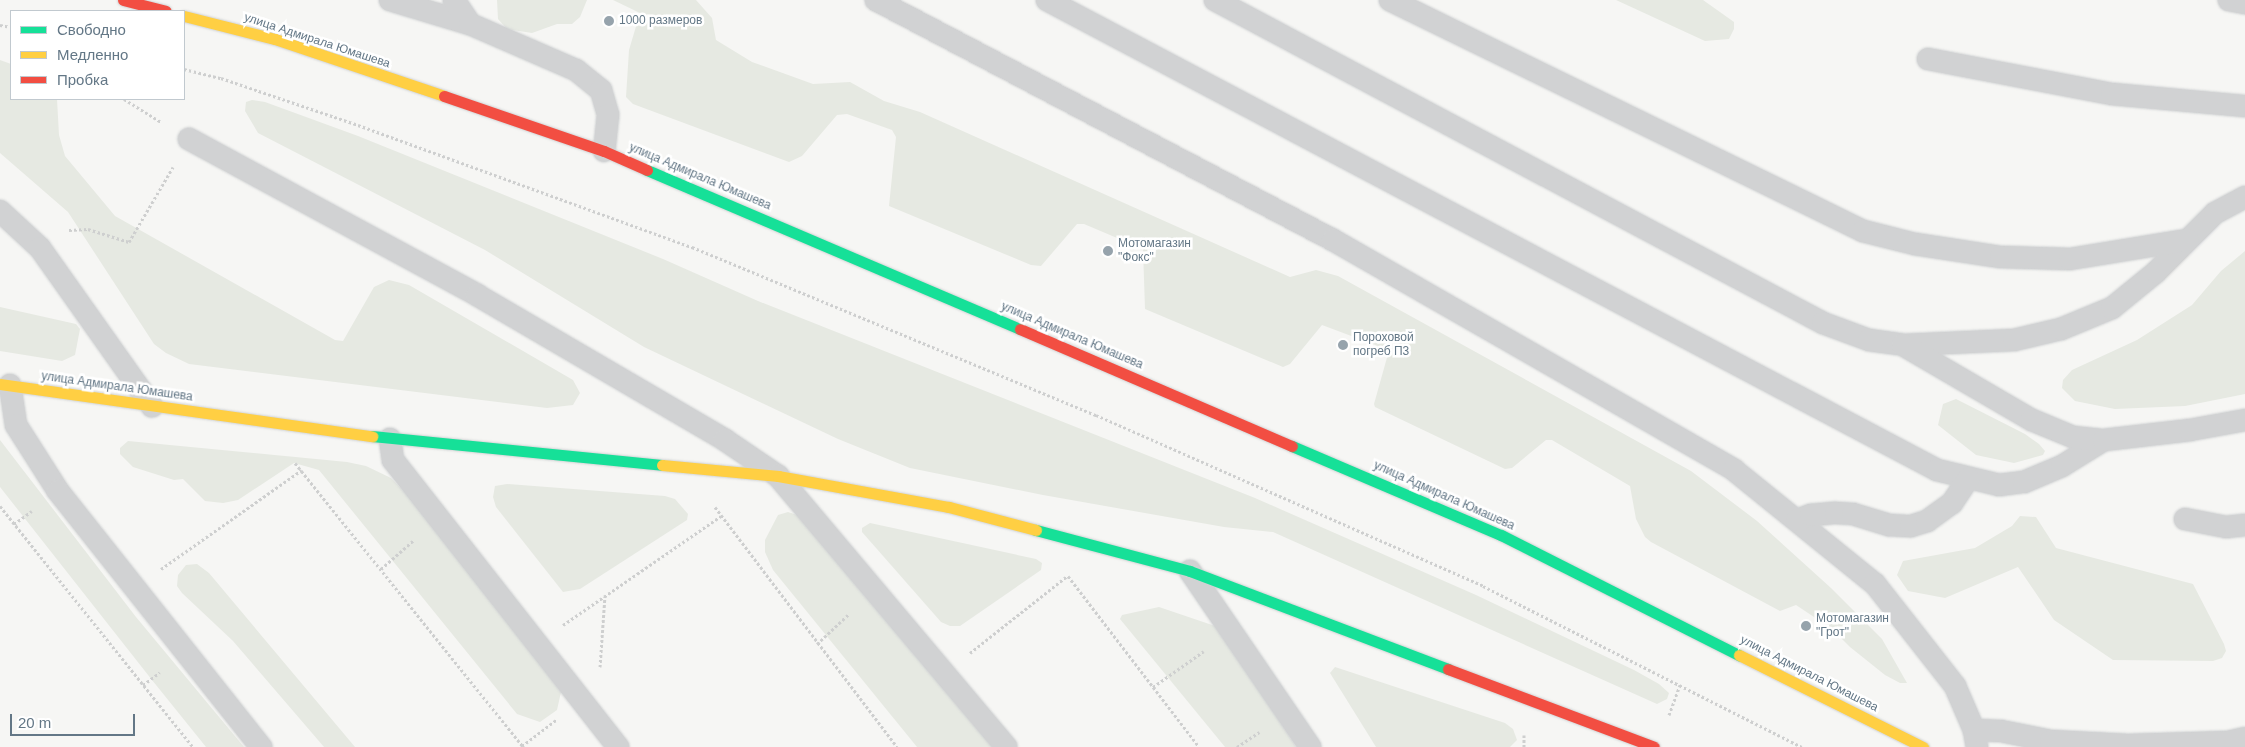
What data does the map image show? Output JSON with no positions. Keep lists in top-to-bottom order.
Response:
{
  "streets": {
    "main road": ["улица Адмирала Юмашева"]
  },
  "places": [
    "1000 размеров",
    "Мотомагазин \"Фокс\"",
    "Пороховой погреб П3",
    "Мотомагазин \"Грот\""
  ],
  "legend": ["Свободно", "Медленно", "Пробка"],
  "scale_bar": "20 m"
}
